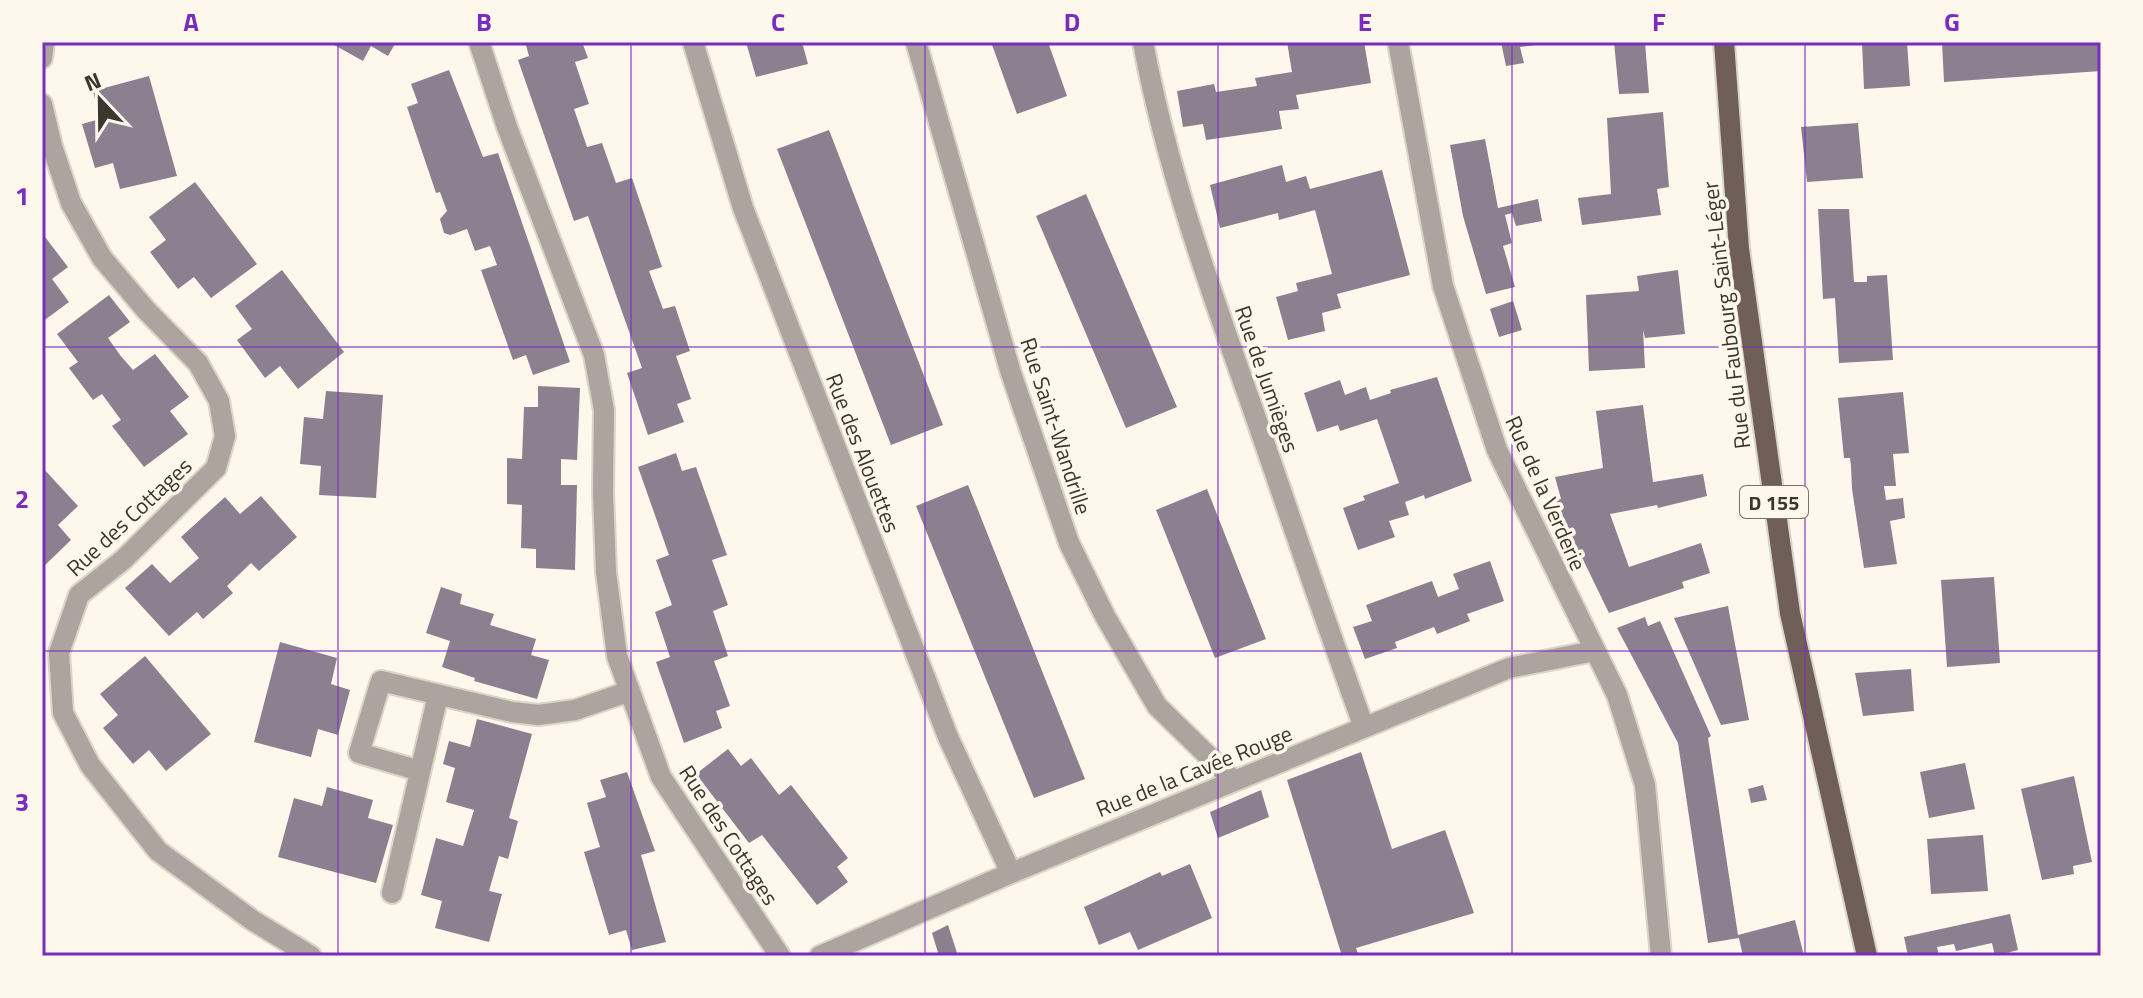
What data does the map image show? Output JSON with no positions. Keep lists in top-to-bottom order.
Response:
{
  "streets": {
    "main road": ["Rue du Faubourg Saint-Léger", "D 155"],
    "street": [
      "Rue de Jumièges",
      "Rue Saint-Wandrille",
      "Rue des Alouettes",
      "Rue de la Verderie",
      "Rue des Cottages",
      "Rue de la Cavée Rouge"
    ]
  },
  "crossings": [
    ["Rue de Jumièges", "Rue de la Cavée Rouge"],
    ["Rue Saint-Wandrille", "Rue de la Cavée Rouge"],
    ["Rue des Alouettes", "Rue de la Cavée Rouge"],
    ["Rue de la Verderie", "Rue de la Cavée Rouge"]
  ],
  "north": "top",
  "grid": {
    "columns": [
      "A",
      "B",
      "C",
      "D",
      "E",
      "F",
      "G"
    ],
    "rows": ["1", "2", "3"]
  }
}
